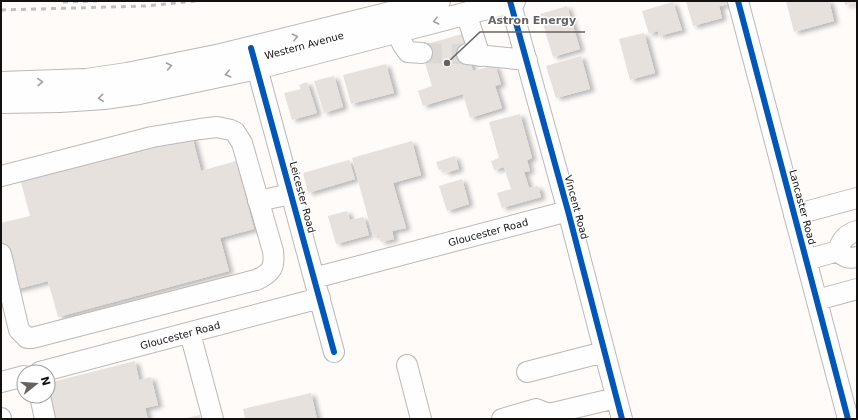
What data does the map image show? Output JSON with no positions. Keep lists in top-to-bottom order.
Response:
{
  "streets": {
    "main road": ["Western Avenue"],
    "street": [
      "Leicester Road",
      "Vincent Road",
      "Lancaster Road",
      "Gloucester Road"
    ]
  },
  "crossings": [
    ["Western Avenue", "Leicester Road"],
    ["Western Avenue", "Vincent Road"],
    ["Leicester Road", "Gloucester Road"],
    ["Vincent Road", "Gloucester Road"]
  ],
  "places": ["Astron Energy"],
  "north": "right"
}
